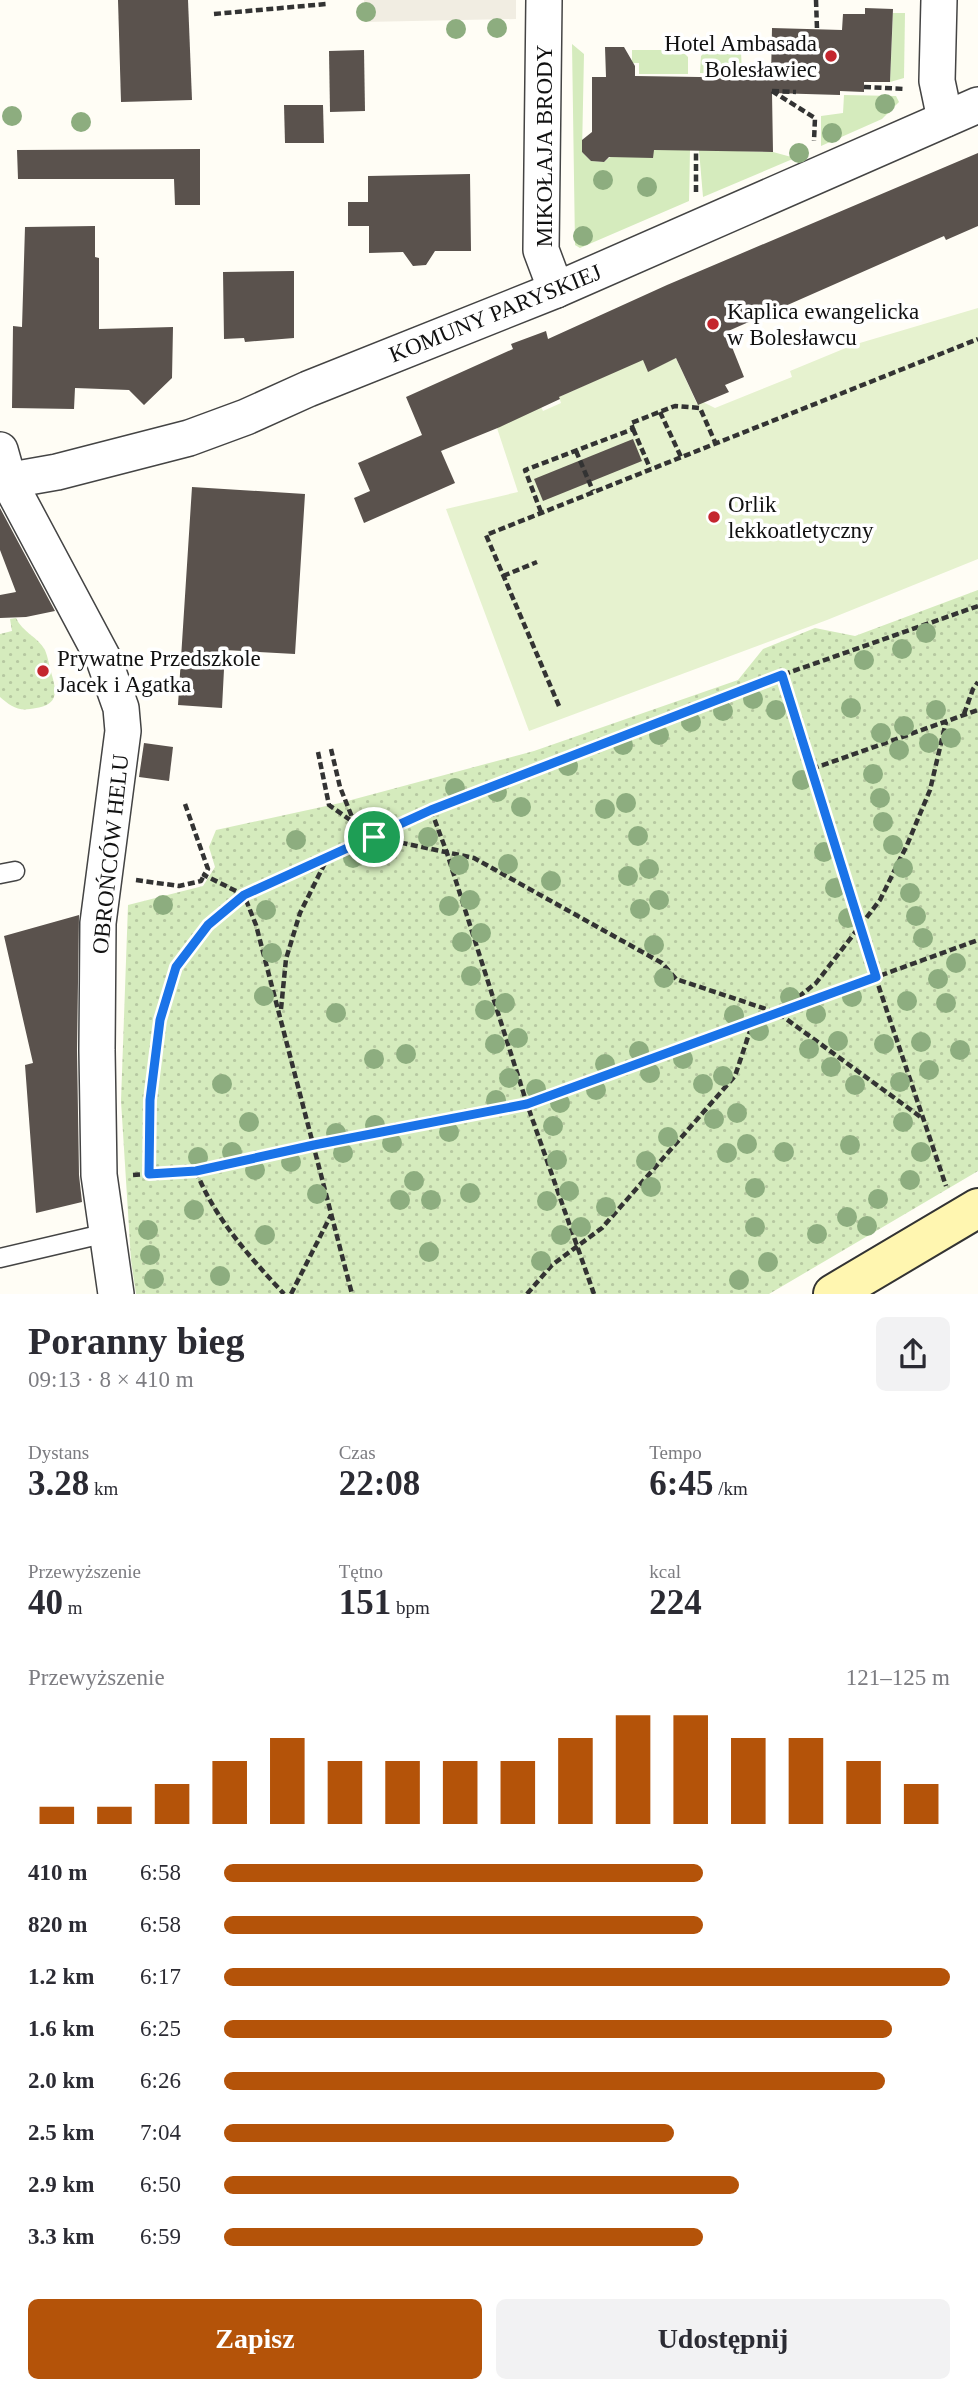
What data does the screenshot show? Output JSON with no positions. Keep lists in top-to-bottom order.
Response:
{
  "streets": {
    "street": ["MIKOŁAJA BRODY", "KOMUNY PARYSKIEJ", "OBROŃCÓW HELU"]
  },
  "crossings": [
    ["MIKOŁAJA BRODY", "KOMUNY PARYSKIEJ"],
    ["KOMUNY PARYSKIEJ", "OBROŃCÓW HELU"]
  ],
  "places": [
    "Hotel Ambasada Bolesławiec",
    "Kaplica ewangelicka w Bolesławcu",
    "Orlik lekkoatletyczny",
    "Prywatne Przedszkole Jacek i Agatka"
  ],
  "page": {
    "heading": ["Poranny bieg", "09:13 · 8 × 410 m"],
    "stats": [
      ["Dystans", "3.28 km"],
      ["Czas", "22:08"],
      ["Tempo", "6:45 /km"],
      ["Przewyższenie", "40 m"],
      ["Tętno", "151 bpm"],
      ["kcal", "224"]
    ],
    "chart": ["Przewyższenie", "121–125 m"],
    "list": [
      {
        "name": "410 m",
        "note": "6:58"
      },
      {
        "name": "820 m",
        "note": "6:58"
      },
      {
        "name": "1.2 km",
        "note": "6:17"
      },
      {
        "name": "1.6 km",
        "note": "6:25"
      },
      {
        "name": "2.0 km",
        "note": "6:26"
      },
      {
        "name": "2.5 km",
        "note": "7:04"
      },
      {
        "name": "2.9 km",
        "note": "6:50"
      },
      {
        "name": "3.3 km",
        "note": "6:59"
      }
    ],
    "buttons": ["Zapisz", "Udostępnij"]
  }
}
